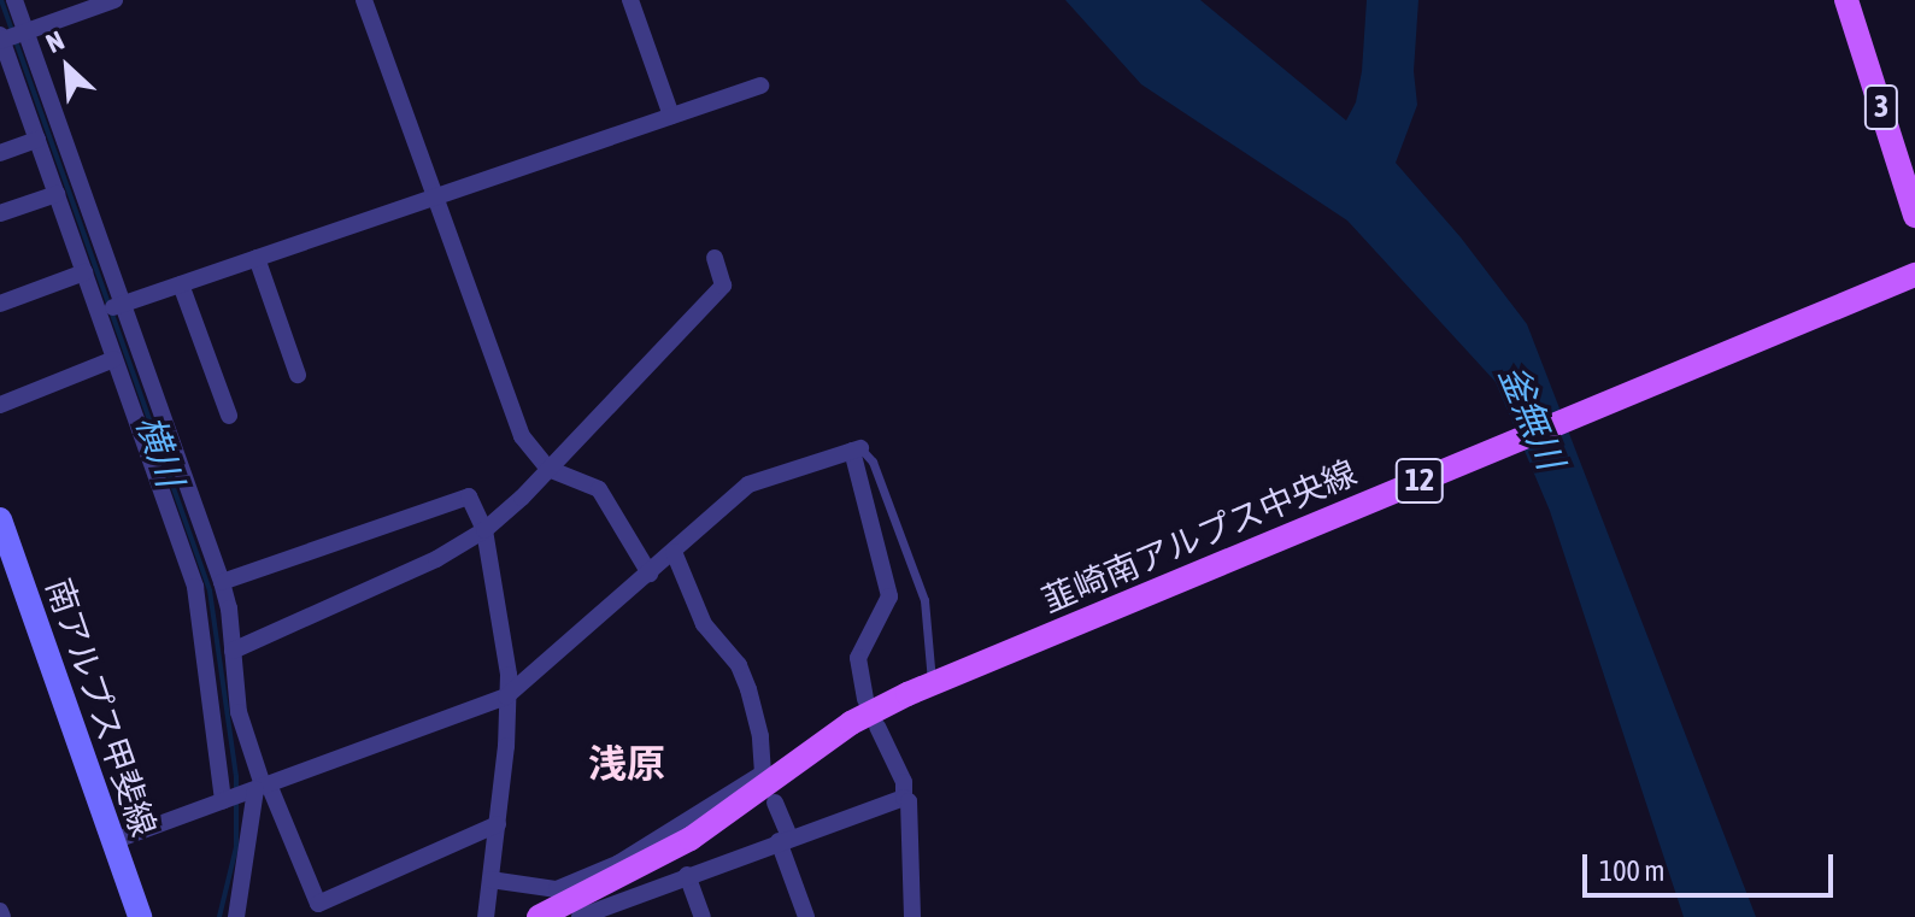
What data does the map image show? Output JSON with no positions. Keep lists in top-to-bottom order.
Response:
{
  "streets": {
    "main road": [
      "3",
      "12",
      "韮崎南アルプス中央線",
      "南アルプス甲斐線"
    ]
  },
  "districts": ["浅原"],
  "water": ["釜無川", "横川"],
  "scale_bar": "100 m",
  "north": "top left"
}
